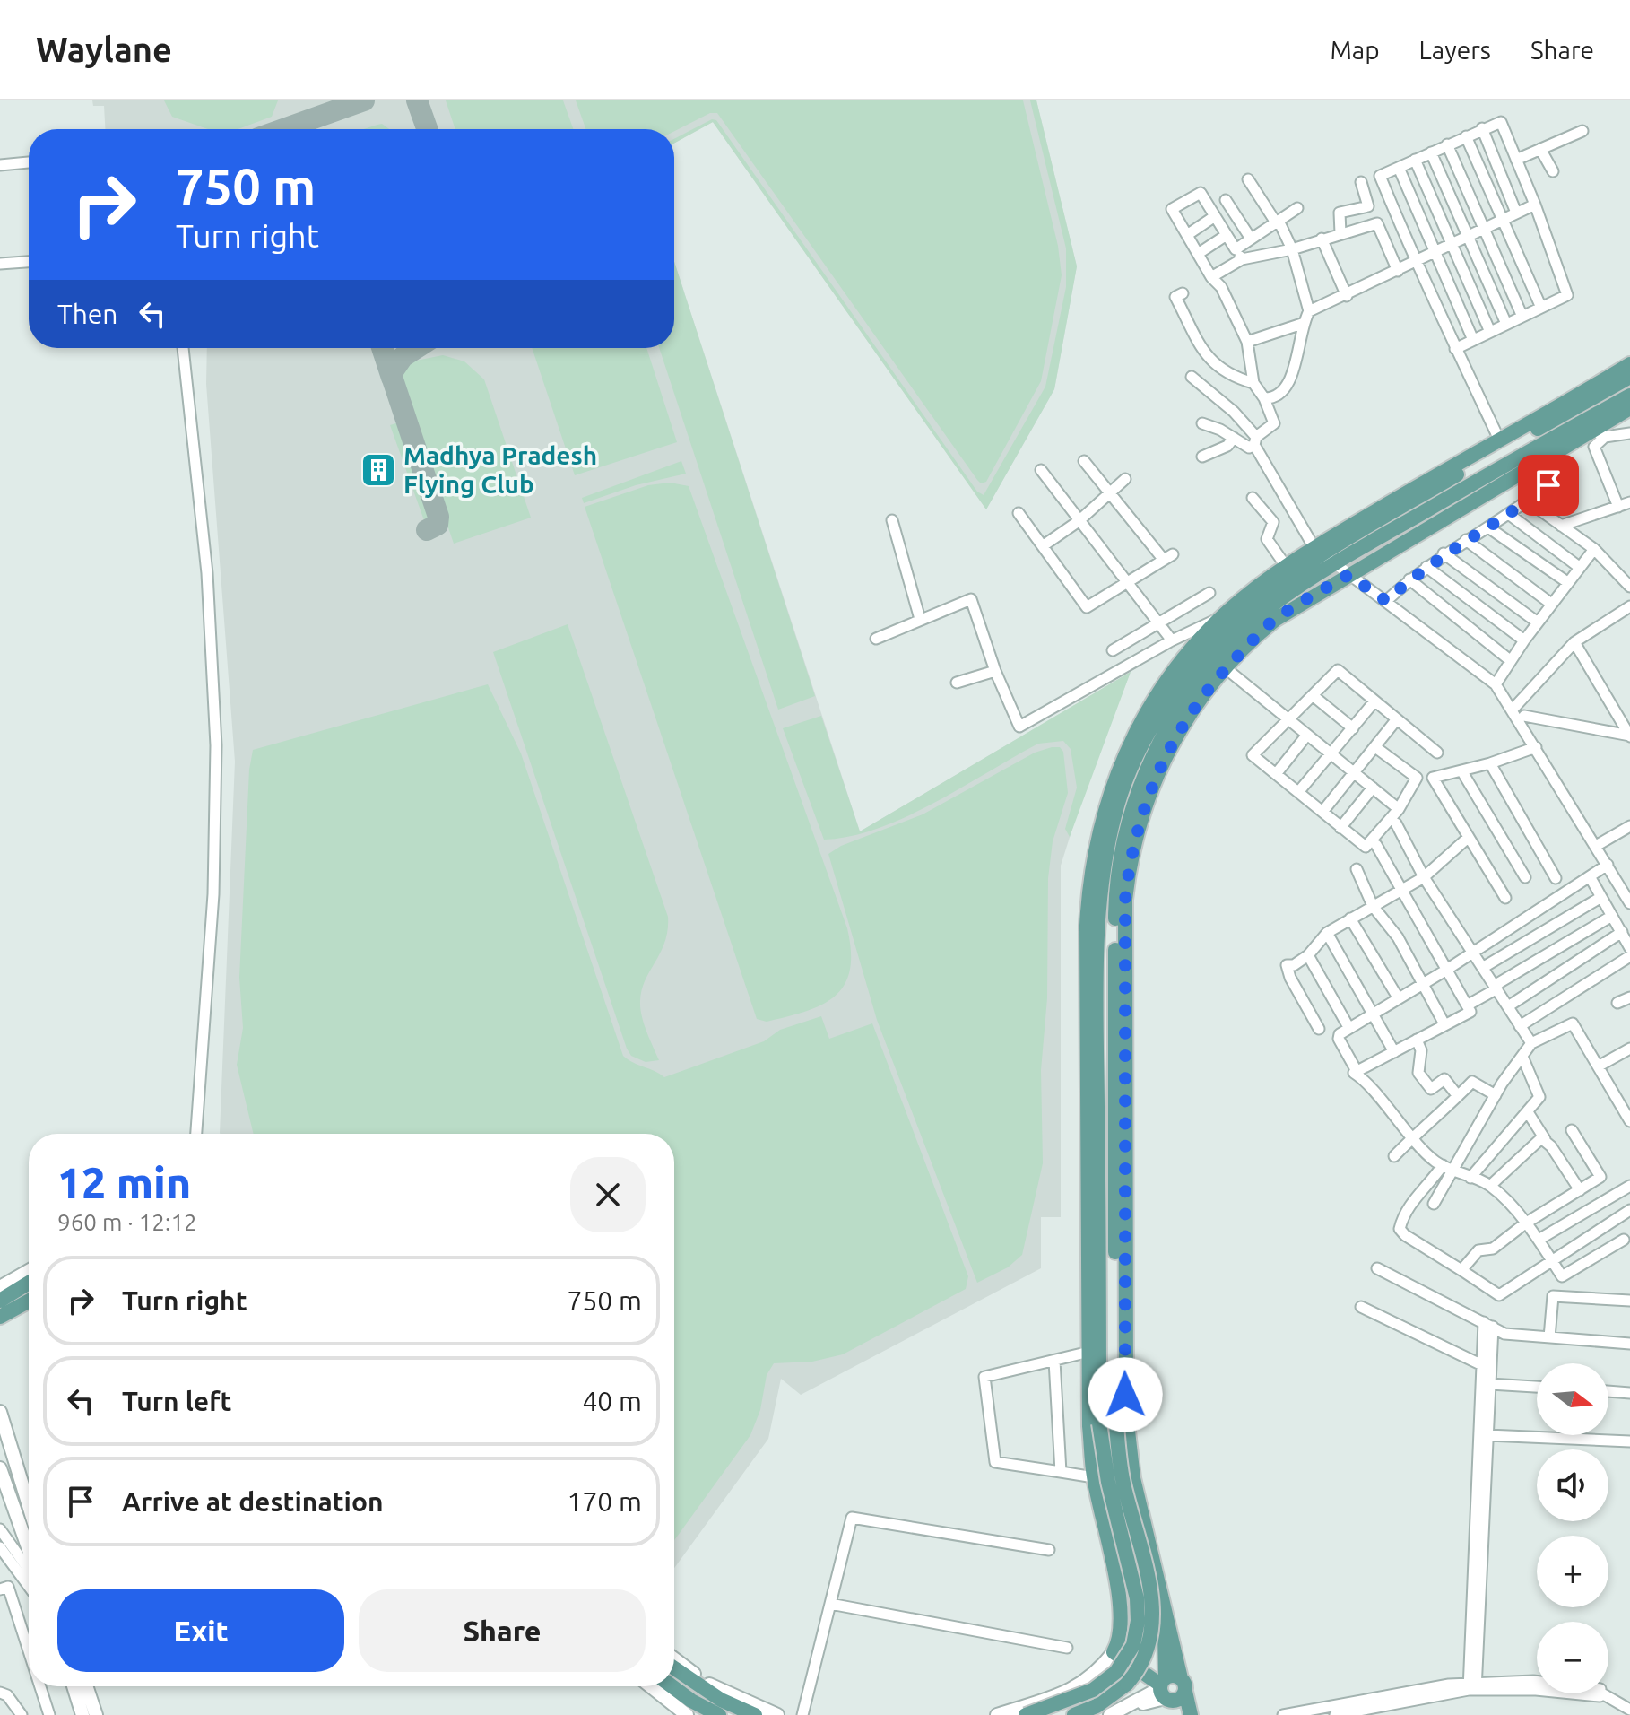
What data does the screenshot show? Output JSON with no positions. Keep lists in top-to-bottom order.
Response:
{
  "places": {
    "building": ["Madhya Pradesh Flying Club"]
  },
  "north": "right",
  "page": {
    "header": "Waylane",
    "nav": ["Map", "Layers", "Share"],
    "turn": ["750 m", "Turn right"],
    "then": "Then",
    "heading": ["12 min", "960 m · 12:12"],
    "list": [
      {
        "name": "Turn right",
        "value": "750 m"
      },
      {
        "name": "Turn left",
        "value": "40 m"
      },
      {
        "name": "Arrive at destination",
        "value": "170 m"
      }
    ],
    "map_buttons": ["+", "−"],
    "buttons": ["Exit", "Share"]
  }
}
